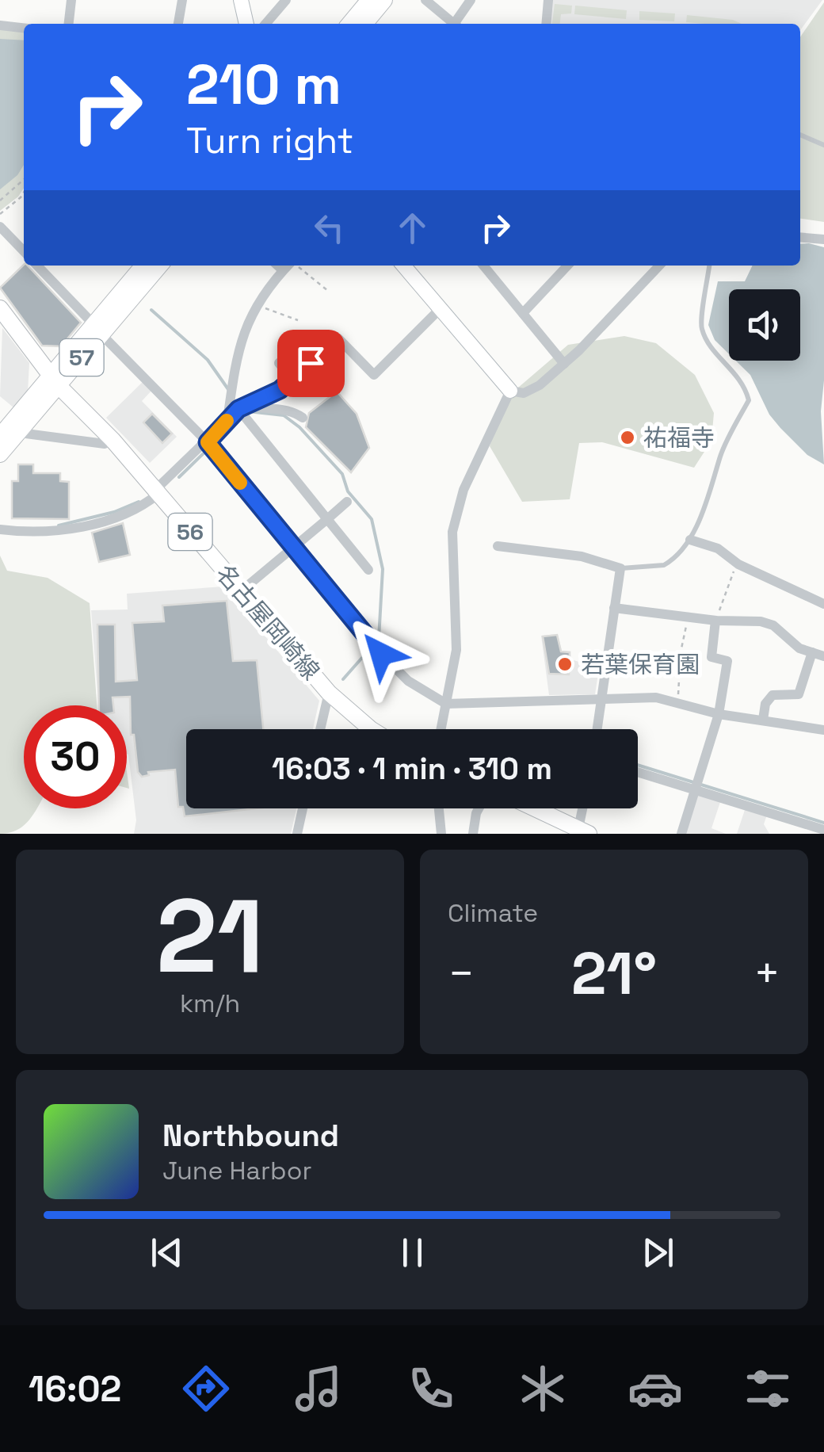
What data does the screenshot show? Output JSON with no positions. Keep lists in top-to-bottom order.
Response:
{
  "streets": {
    "main road": ["57", "56", "名古屋岡崎線"]
  },
  "crossings": [
    ["57", "名古屋岡崎線"]
  ],
  "places": ["祐福寺", "若葉保育園"],
  "page": {
    "turn": ["210 m", "Turn right"],
    "limit": "30",
    "trip": "16:03 · 1 min · 310 m",
    "tile": [
      ["21", "km/h"],
      "Climate"
    ],
    "heat": ["−", "21°", "+"],
    "song": ["Northbound", "June Harbor"],
    "tabs": "16:02"
  }
}
